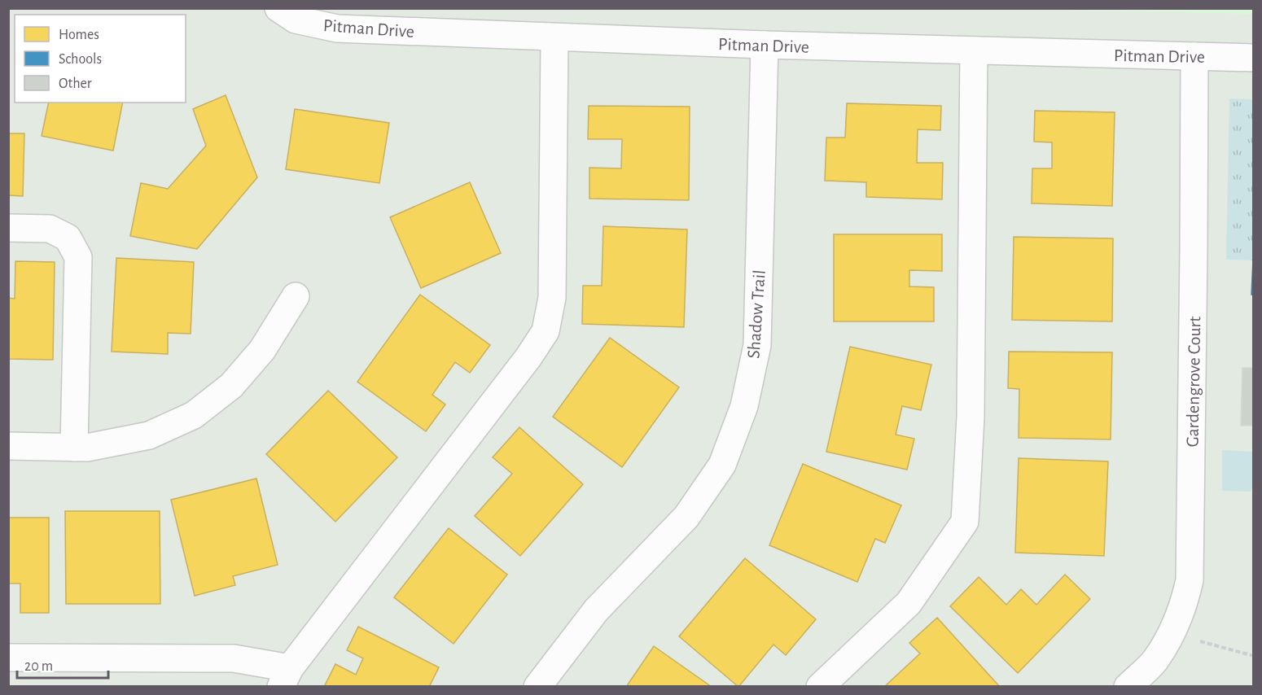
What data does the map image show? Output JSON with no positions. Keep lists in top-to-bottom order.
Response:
{
  "streets": {
    "street": ["Pitman Drive", "Shadow Trail", "Gardengrove Court"]
  },
  "crossings": [
    ["Pitman Drive", "Shadow Trail"],
    ["Pitman Drive", "Gardengrove Court"]
  ],
  "legend": ["Homes", "Schools", "Other"],
  "scale_bar": "20 m"
}
